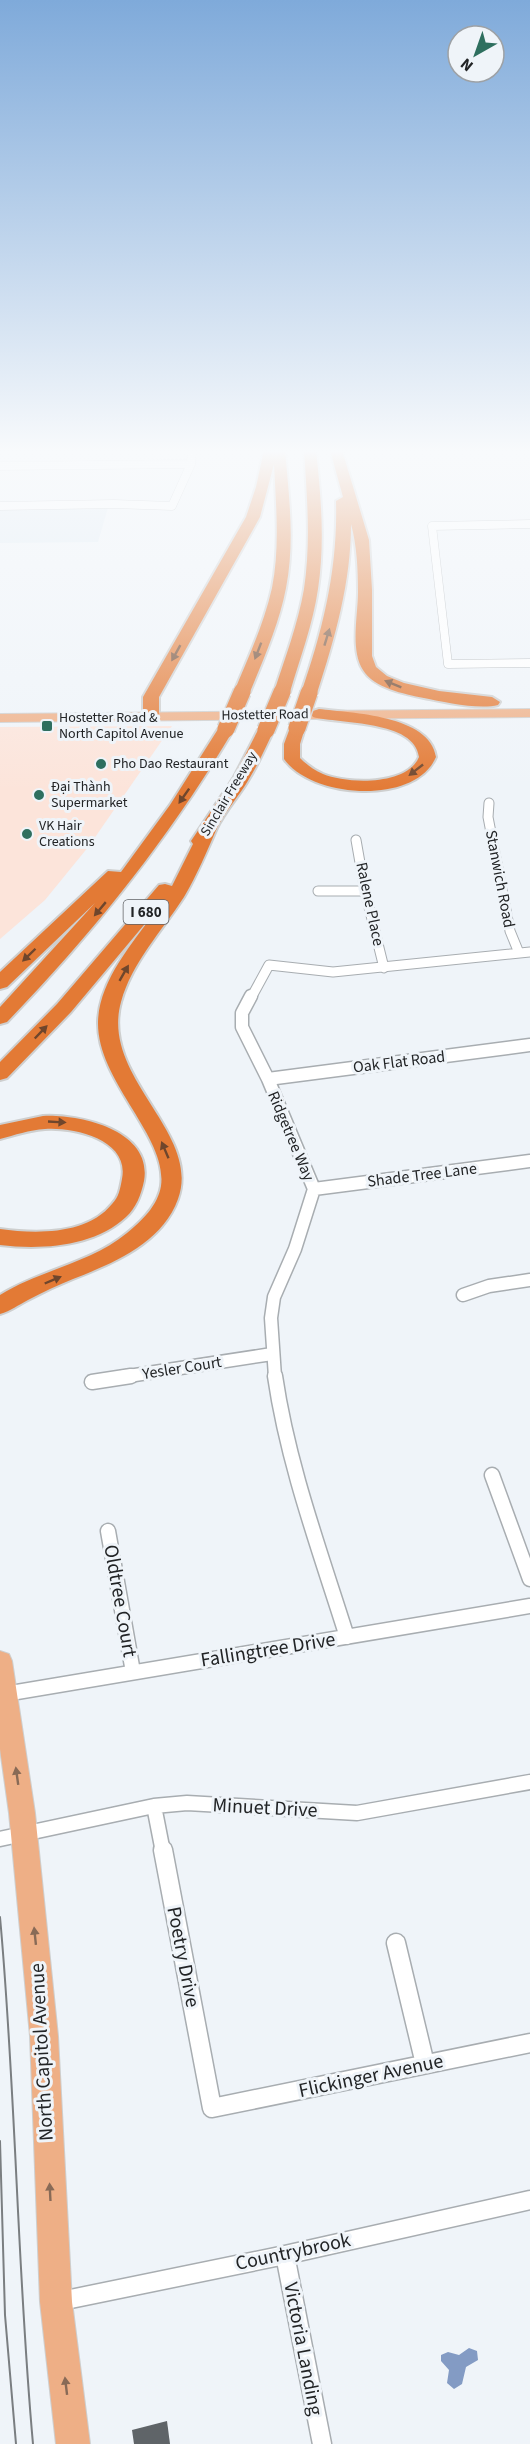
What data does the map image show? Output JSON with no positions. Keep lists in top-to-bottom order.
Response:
{
  "streets": {
    "highway": ["Sinclair Freeway", "I 680"],
    "main road": ["Hostetter Road", "North Capitol Avenue"],
    "street": [
      "Stanwich Road",
      "Ralene Place",
      "Oak Flat Road",
      "Ridgetree Way",
      "Shade Tree Lane",
      "Yesler Court",
      "Oldtree Court",
      "Fallingtree Drive",
      "Minuet Drive",
      "Poetry Drive",
      "Flickinger Avenue",
      "Countrybrook",
      "Victoria Landing"
    ]
  },
  "crossings": [
    ["Stanwich Road", "Ridgetree Way"],
    ["Ralene Place", "Ridgetree Way"],
    ["Oak Flat Road", "Ridgetree Way"],
    ["Ridgetree Way", "Shade Tree Lane"],
    ["Ridgetree Way", "Yesler Court"],
    ["Ridgetree Way", "Fallingtree Drive"],
    ["Oldtree Court", "Fallingtree Drive"],
    ["Fallingtree Drive", "North Capitol Avenue"],
    ["Minuet Drive", "Poetry Drive"],
    ["Minuet Drive", "North Capitol Avenue"],
    ["Poetry Drive", "Flickinger Avenue"],
    ["North Capitol Avenue", "Countrybrook"],
    ["Countrybrook", "Victoria Landing"]
  ],
  "one_way": ["North Capitol Avenue"],
  "places": {
    "transit": ["Hostetter Road & North Capitol Avenue"],
    "other": ["Pho Dao Restaurant", "Đại Thành Supermarket", "VK Hair Creations"]
  },
  "north": "bottom left"
}
